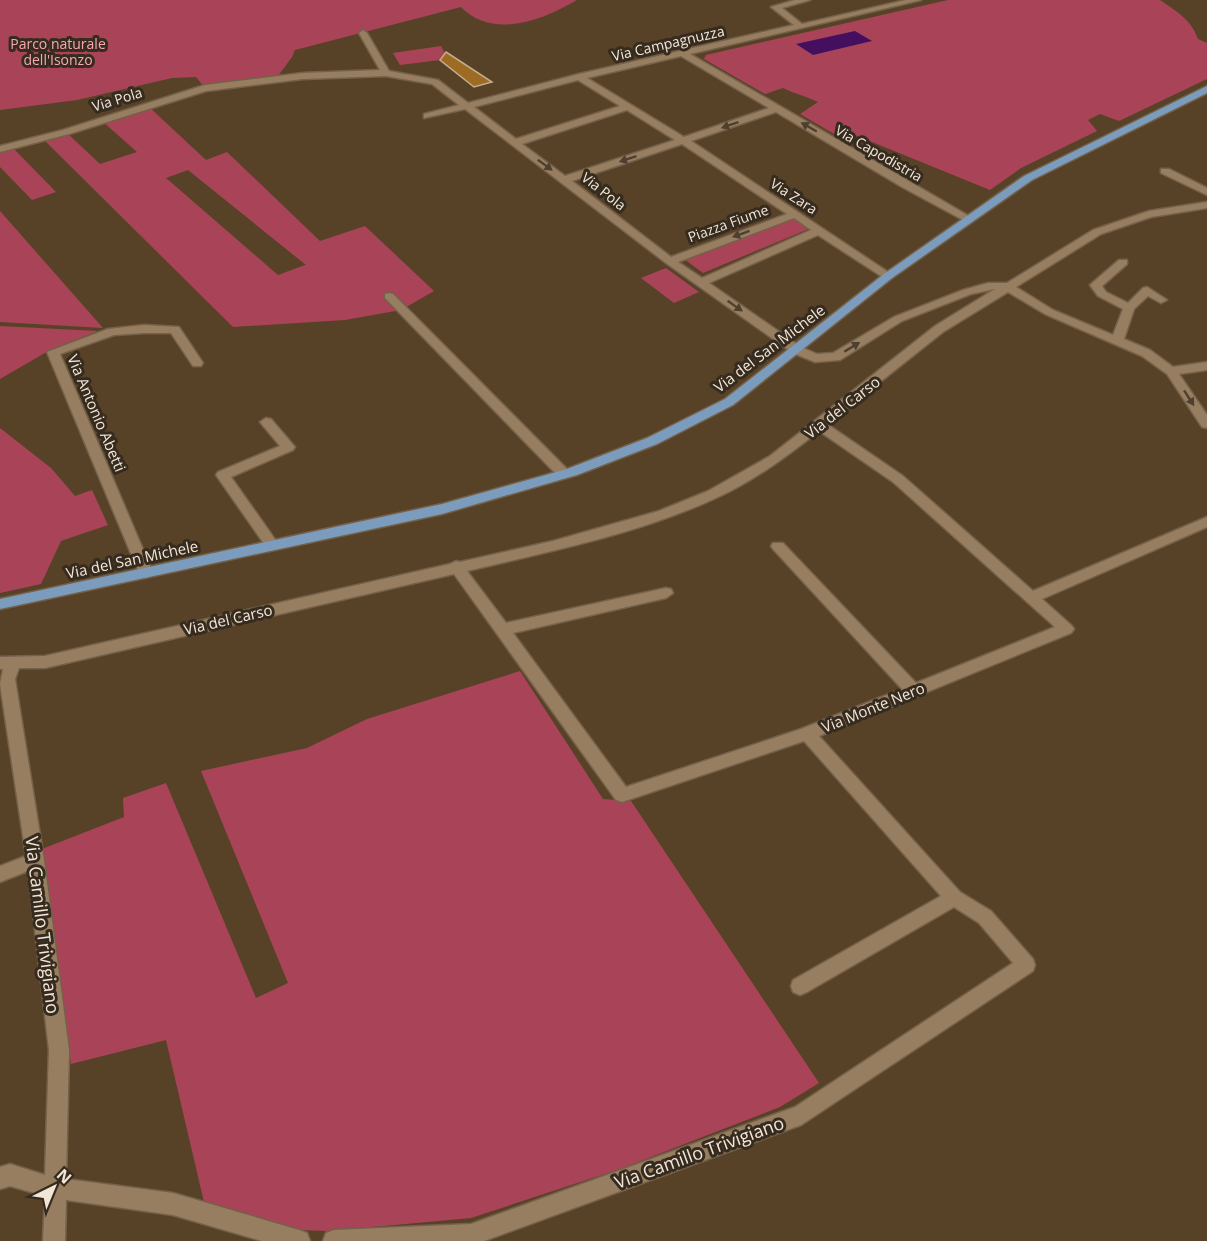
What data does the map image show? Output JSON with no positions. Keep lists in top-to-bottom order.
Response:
{
  "streets": {
    "main road": ["Via del San Michele"],
    "street": [
      "Via Campagnuzza",
      "Via Pola",
      "Via Capodistria",
      "Via Zara",
      "Piazza Fiume",
      "Via del Carso",
      "Via Antonio Abetti",
      "Via Monte Nero",
      "Via Camillo Trivigiano"
    ]
  },
  "crossings": [
    ["Via Campagnuzza", "Via Pola"],
    ["Via Campagnuzza", "Via Capodistria"],
    ["Via Campagnuzza", "Via Zara"],
    ["Via Pola", "Piazza Fiume"],
    ["Via Pola", "Via del San Michele"],
    ["Via Capodistria", "Via del San Michele"],
    ["Via Zara", "Piazza Fiume"],
    ["Via Zara", "Via del San Michele"],
    ["Via del San Michele", "Via Antonio Abetti"],
    ["Via del Carso", "Via Monte Nero"],
    ["Via del Carso", "Via Camillo Trivigiano"],
    ["Via Monte Nero", "Via Camillo Trivigiano"]
  ],
  "one_way": ["Via Capodistria"],
  "parks": ["Parco naturale dell'Isonzo"],
  "north": "top right"
}
